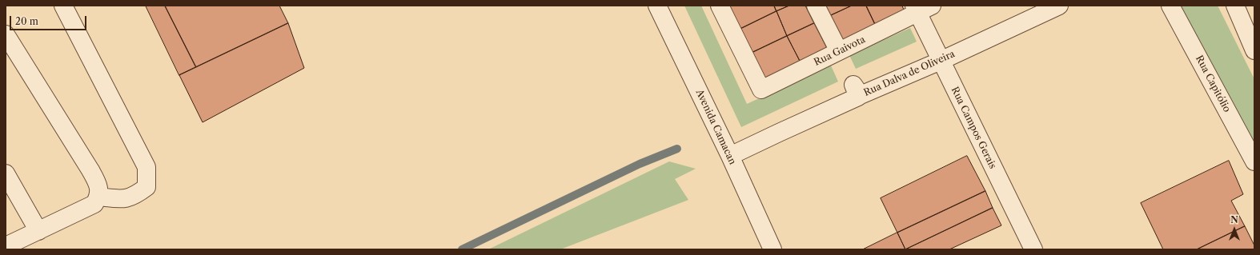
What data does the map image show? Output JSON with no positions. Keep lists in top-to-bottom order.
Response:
{
  "streets": {
    "street": [
      "Rua Gaivota",
      "Rua Dalva de Oliveira",
      "Rua Capitólio",
      "Avenida Camacan",
      "Rua Campos Gerais"
    ]
  },
  "crossings": [
    ["Rua Gaivota", "Rua Campos Gerais"],
    ["Rua Dalva de Oliveira", "Avenida Camacan"],
    ["Rua Dalva de Oliveira", "Rua Campos Gerais"]
  ],
  "scale_bar": "20 m",
  "north": "top"
}
